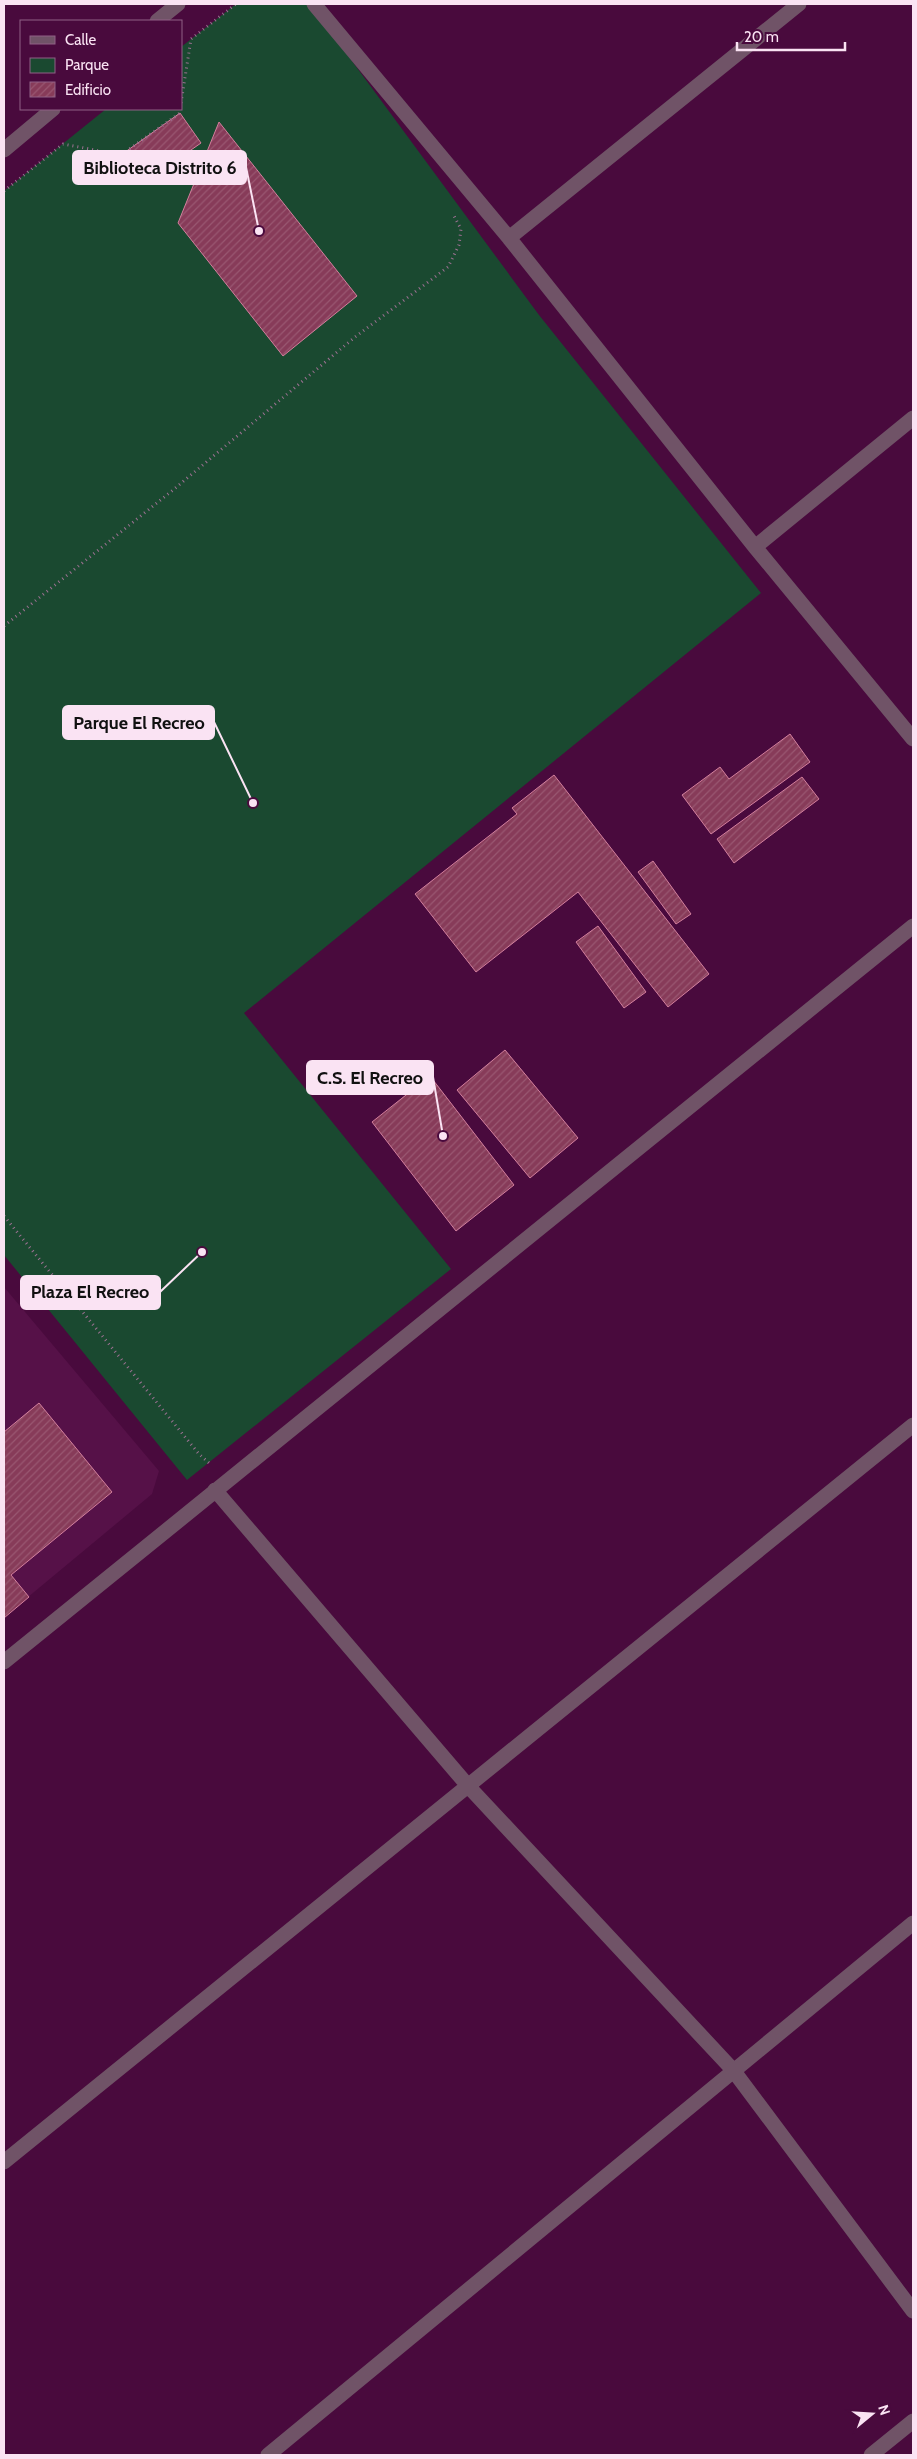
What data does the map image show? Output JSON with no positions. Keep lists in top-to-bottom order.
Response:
{
  "places": [
    "Biblioteca Distrito 6",
    "Parque El Recreo",
    "C.S. El Recreo",
    "Plaza El Recreo"
  ],
  "legend": ["Calle", "Parque", "Edificio"],
  "scale_bar": "20 m",
  "north": "right"
}
